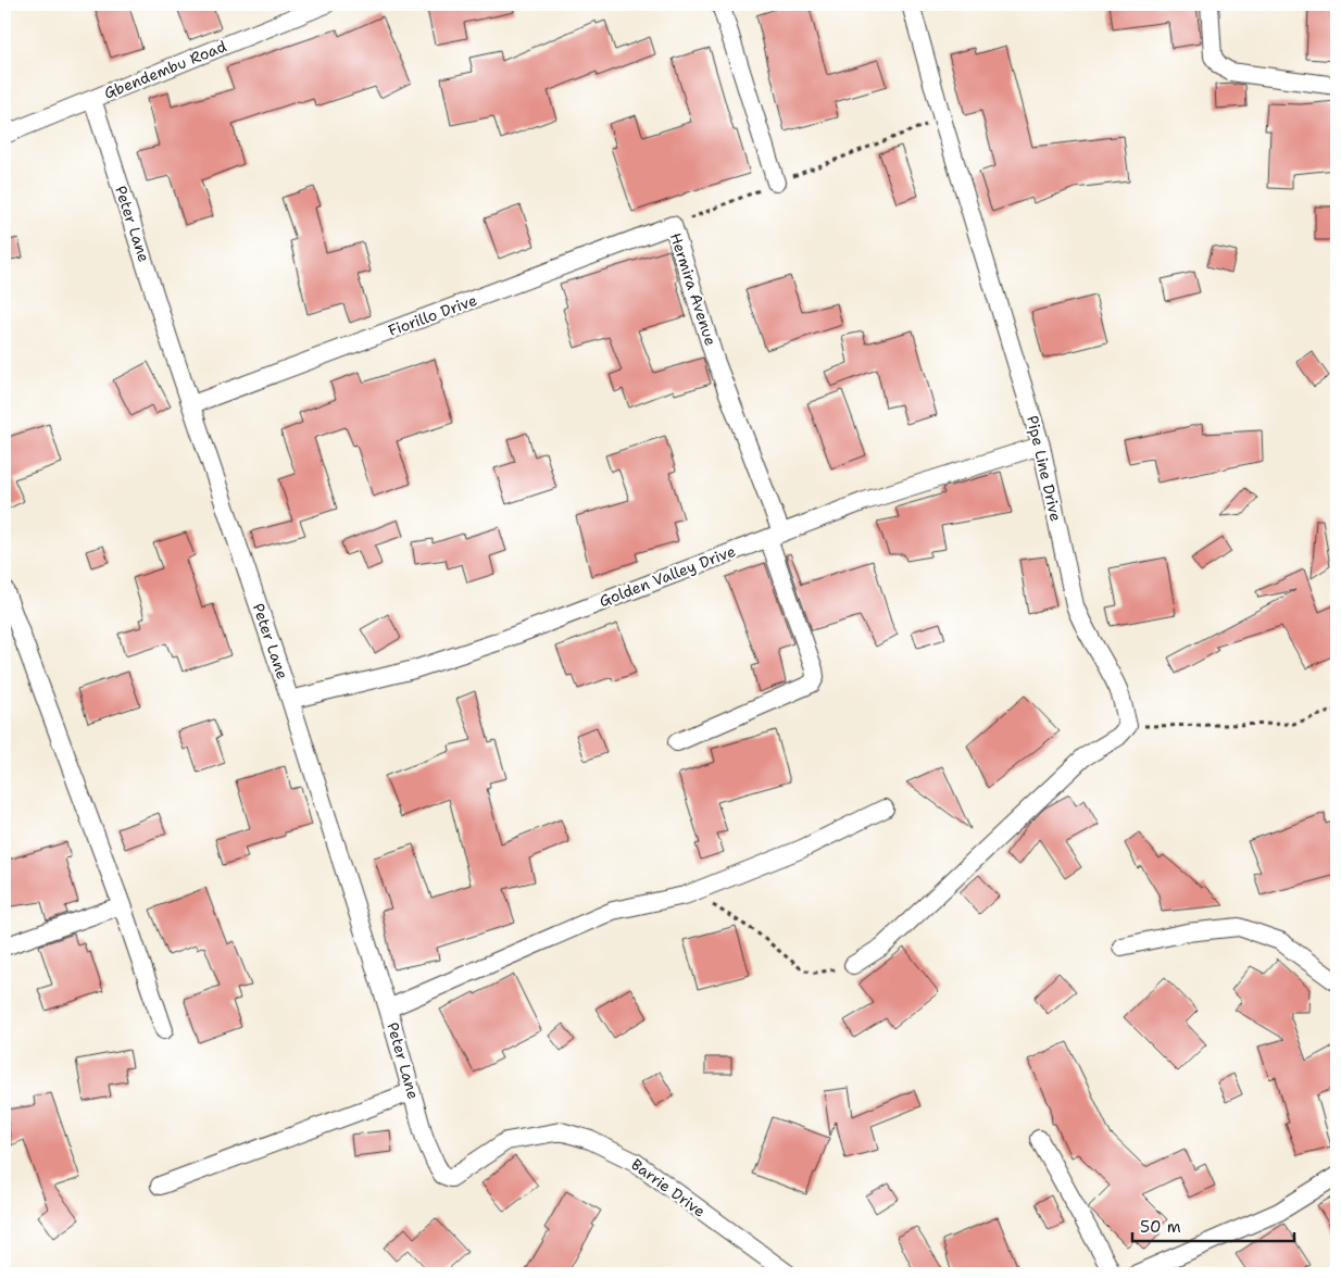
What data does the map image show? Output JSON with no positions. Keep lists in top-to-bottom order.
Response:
{
  "streets": {
    "street": [
      "Gbendembu Road",
      "Peter Lane",
      "Hermira Avenue",
      "Fiorillo Drive",
      "Pipe Line Drive",
      "Golden Valley Drive",
      "Barrie Drive"
    ]
  },
  "crossings": [
    ["Gbendembu Road", "Peter Lane"],
    ["Peter Lane", "Fiorillo Drive"],
    ["Peter Lane", "Golden Valley Drive"],
    ["Peter Lane", "Barrie Drive"],
    ["Hermira Avenue", "Fiorillo Drive"],
    ["Hermira Avenue", "Pipe Line Drive"],
    ["Hermira Avenue", "Golden Valley Drive"],
    ["Pipe Line Drive", "Golden Valley Drive"]
  ],
  "scale_bar": "50 m"
}
